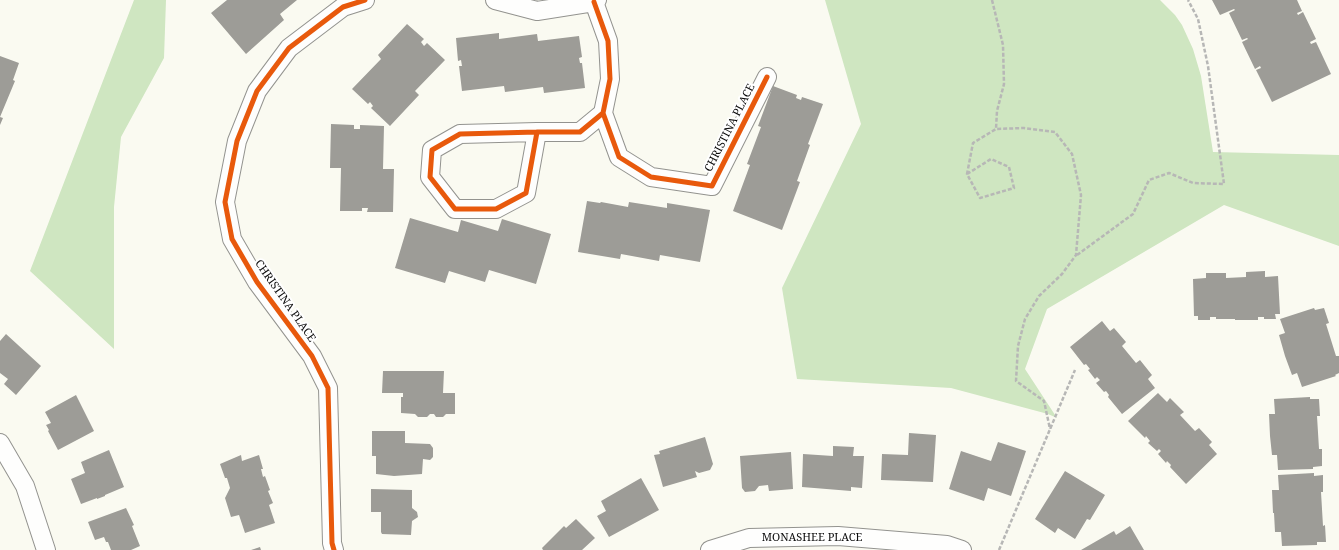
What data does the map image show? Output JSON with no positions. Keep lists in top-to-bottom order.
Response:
{
  "streets": {
    "street": ["CHRISTINA PLACE", "MONASHEE PLACE"]
  }
}
